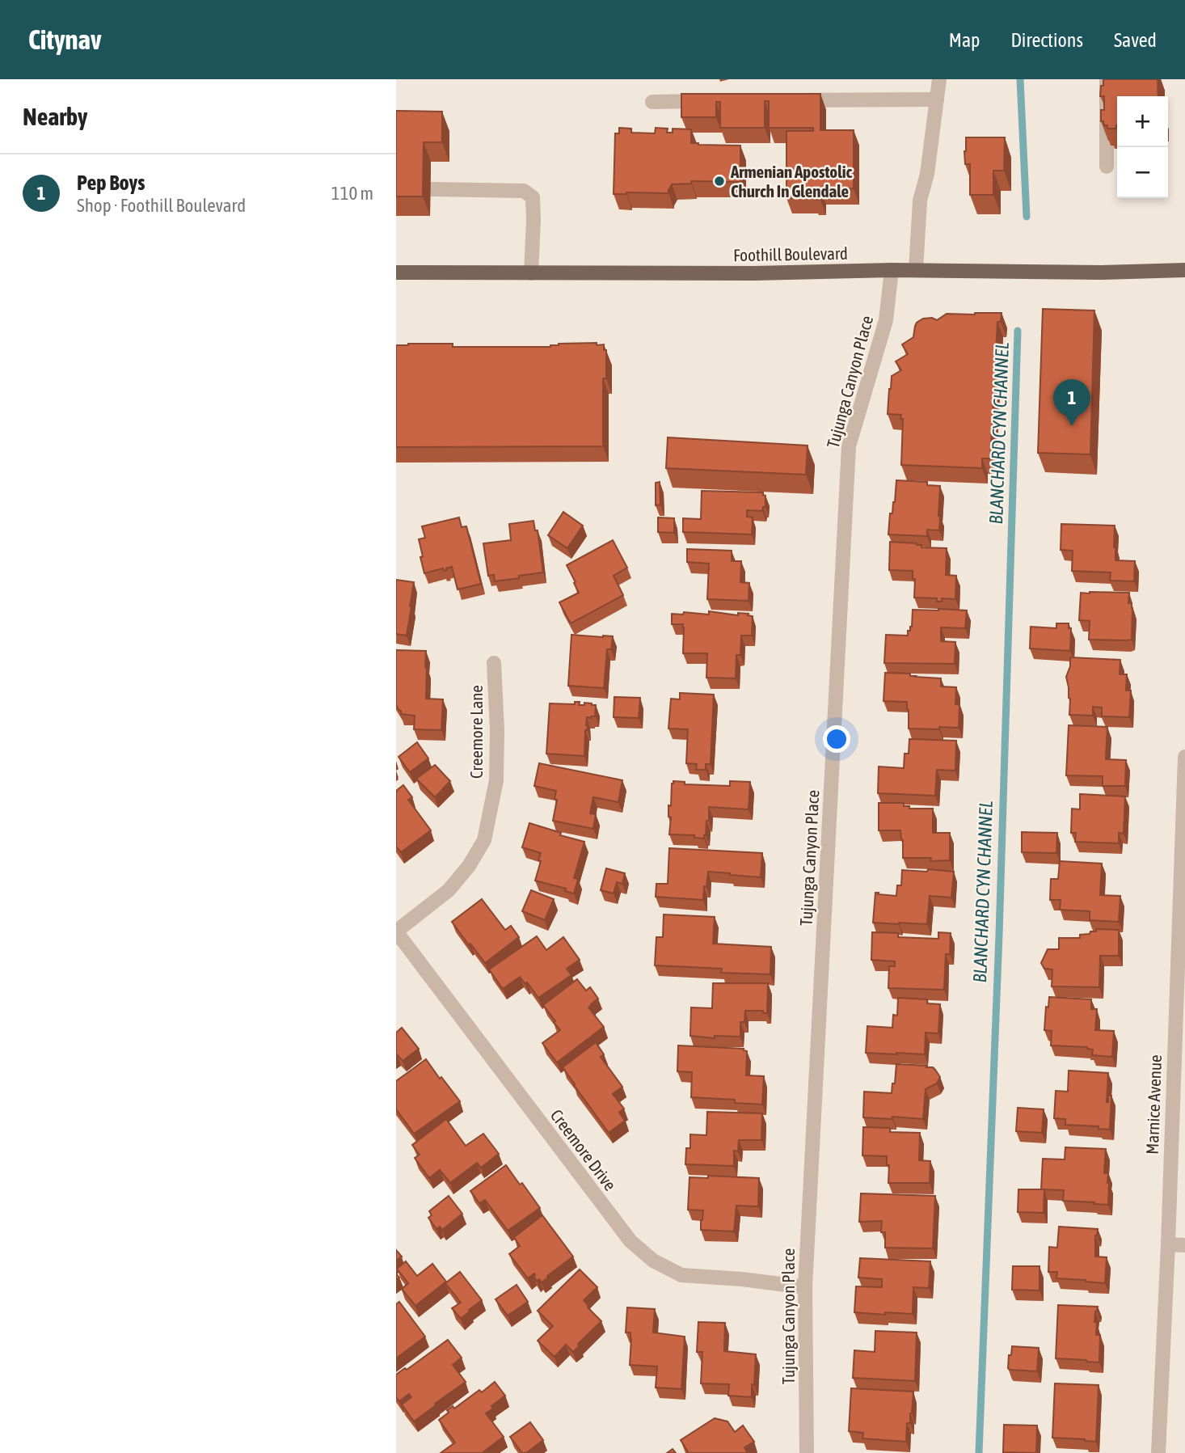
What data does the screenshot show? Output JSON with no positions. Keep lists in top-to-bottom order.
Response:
{
  "streets": {
    "main road": ["Foothill Boulevard"],
    "street": [
      "Tujunga Canyon Place",
      "Creemore Lane",
      "Marnice Avenue",
      "Creemore Drive"
    ]
  },
  "crossings": [
    ["Foothill Boulevard", "Tujunga Canyon Place"],
    ["Tujunga Canyon Place", "Creemore Drive"],
    ["Creemore Lane", "Creemore Drive"]
  ],
  "water": ["BLANCHARD CYN CHANNEL"],
  "places": ["Armenian Apostolic Church In Glendale"],
  "page": {
    "header": "Citynav",
    "nav": ["Map", "Directions", "Saved"],
    "heading": "Nearby",
    "map_buttons": ["+", "−"],
    "list": [
      {
        "mark": "1",
        "name": "Pep Boys",
        "note": "Shop · Foothill Boulevard",
        "value": "110 m"
      }
    ],
    "pins": "1"
  }
}
